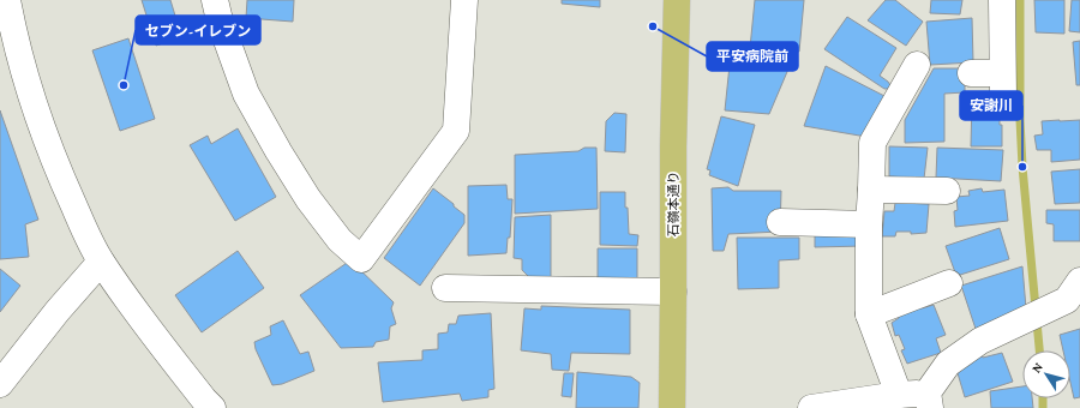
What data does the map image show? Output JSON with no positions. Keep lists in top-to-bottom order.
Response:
{
  "streets": {
    "main road": ["石嶺本通り"]
  },
  "places": ["平安病院前", "セブン-イレブン", "安謝川"],
  "north": "top left"
}
